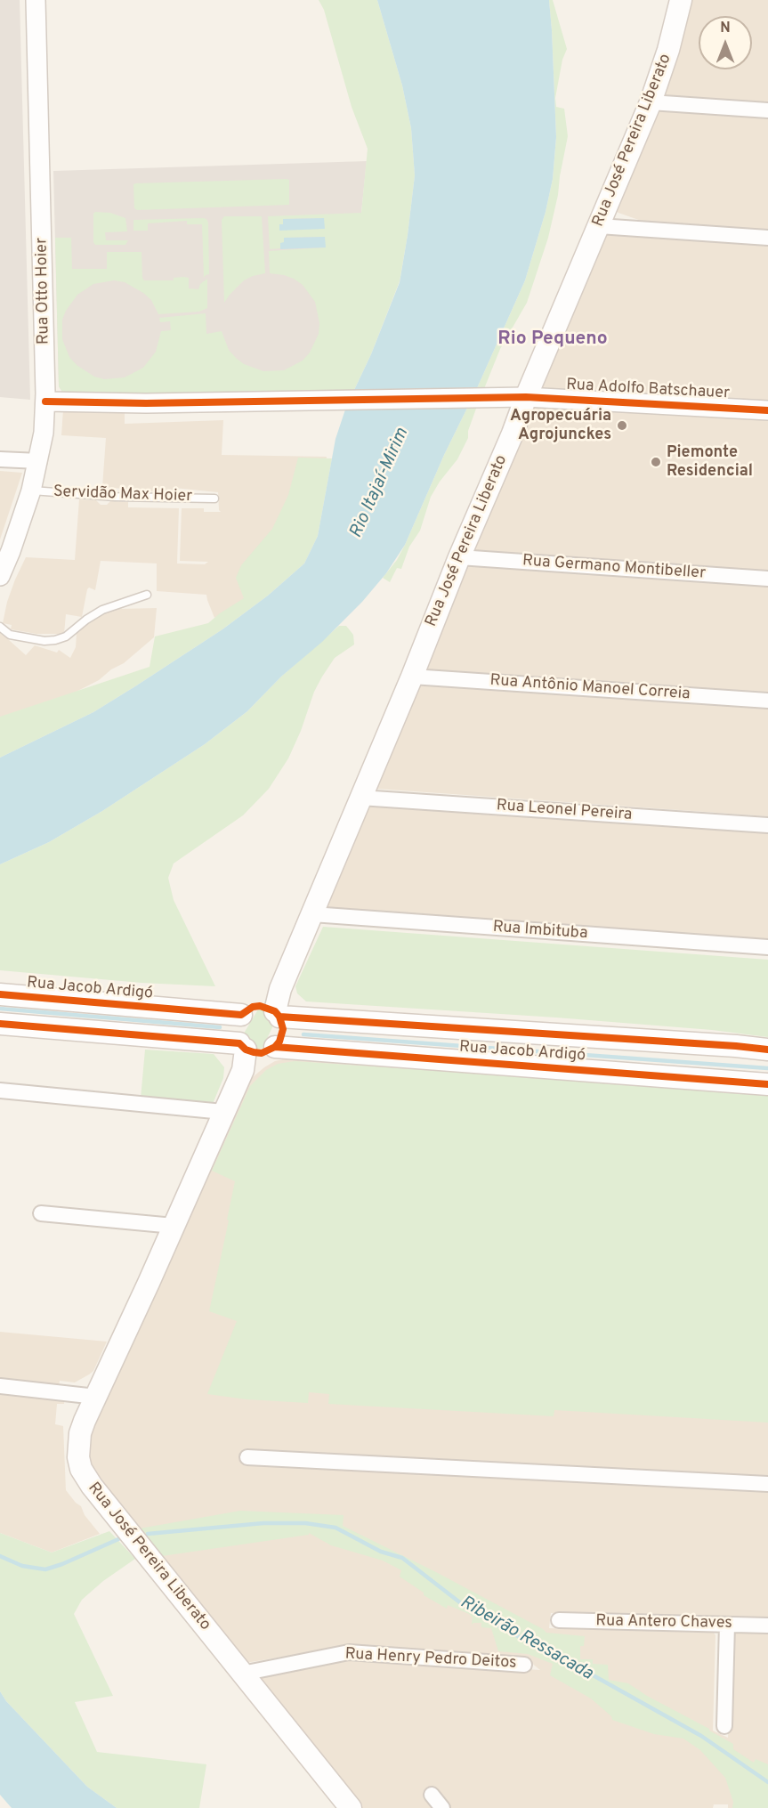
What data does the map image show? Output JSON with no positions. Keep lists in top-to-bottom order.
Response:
{
  "streets": {
    "main road": ["Rua José Pereira Liberato", "Rua Jacob Ardigó"],
    "street": [
      "Rua Otto Hoier",
      "Rua Adolfo Batschauer",
      "Rua Germano Montibeller",
      "Rua Antônio Manoel Correia",
      "Rua Leonel Pereira",
      "Rua Imbituba",
      "Rua Antero Chaves",
      "Rua Henry Pedro Deitos"
    ],
    "lane": ["Servidão Max Hoier"]
  },
  "crossings": [
    ["Rua José Pereira Liberato", "Rua Adolfo Batschauer"],
    ["Rua José Pereira Liberato", "Rua Germano Montibeller"],
    ["Rua José Pereira Liberato", "Rua Antônio Manoel Correia"],
    ["Rua José Pereira Liberato", "Rua Leonel Pereira"],
    ["Rua José Pereira Liberato", "Rua Imbituba"],
    ["Rua José Pereira Liberato", "Rua Jacob Ardigó"],
    ["Rua José Pereira Liberato", "Rua Henry Pedro Deitos"],
    ["Rua Otto Hoier", "Rua Adolfo Batschauer"],
    ["Rua Otto Hoier", "Servidão Max Hoier"]
  ],
  "districts": ["Rio Pequeno"],
  "water": ["Rio Itajaí-Mirim", "Ribeirão Ressacada"],
  "places": ["Agropecuária Agrojunckes", "Piemonte Residencial"],
  "north": "top"
}
